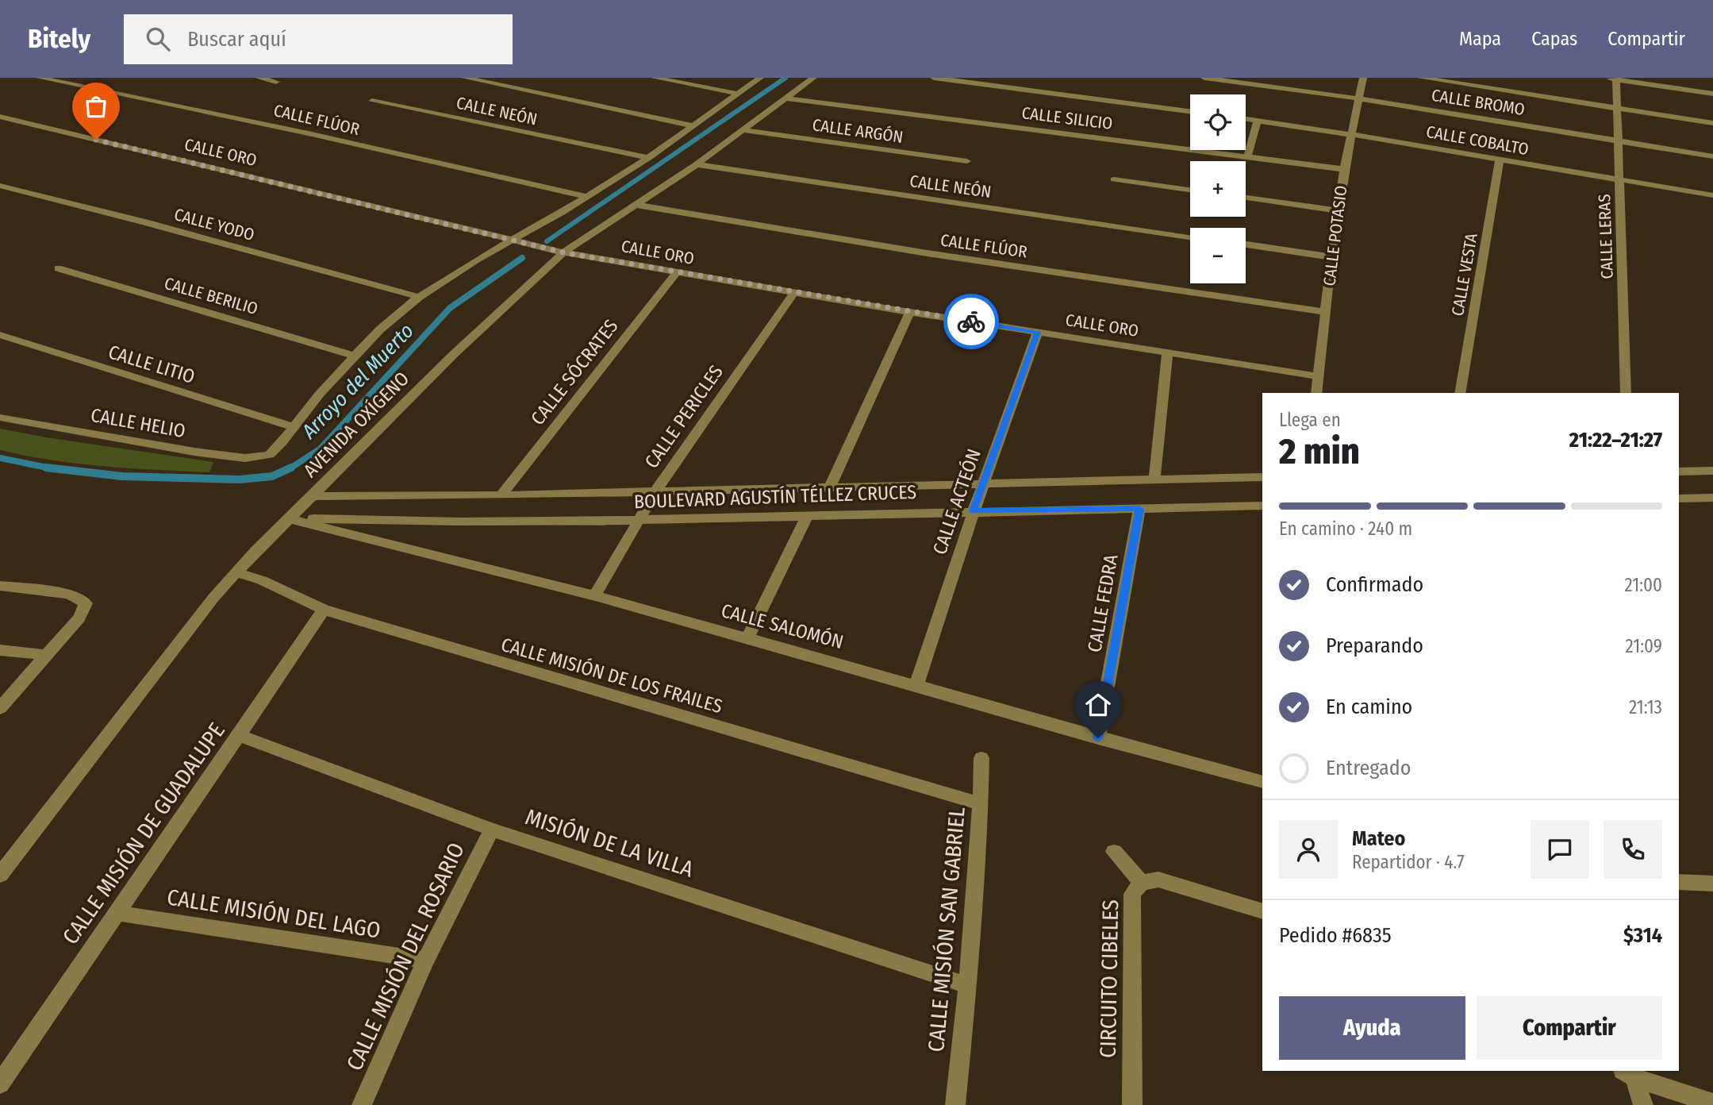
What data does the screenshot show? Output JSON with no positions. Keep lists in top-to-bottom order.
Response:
{
  "streets": {
    "street": [
      "CALLE BROMO",
      "CALLE NEÓN",
      "CALLE SILICIO",
      "CALLE FLÚOR",
      "CALLE ARGÓN",
      "CALLE COBALTO",
      "CALLE ORO",
      "CALLE YODO",
      "CALLE POTASIO",
      "CALLE LERAS",
      "CALLE VESTA",
      "CALLE BERILIO",
      "CALLE LITIO",
      "CALLE SÓCRATES",
      "CALLE PERICLES",
      "CALLE HELIO",
      "AVENIDA OXÍGENO",
      "BOULEVARD AGUSTÍN TÉLLEZ CRUCES",
      "CALLE ACTEÓN",
      "CALLE FEDRA",
      "CALLE SALOMÓN",
      "CALLE MISIÓN DE LOS FRAILES",
      "CALLE MISIÓN DE GUADALUPE",
      "MISIÓN DE LA VILLA",
      "CALLE MISIÓN DEL LAGO",
      "CALLE MISIÓN SAN GABRIEL",
      "CALLE MISIÓN DEL ROSARIO",
      "CIRCUITO CIBELES"
    ]
  },
  "crossings": [
    ["CALLE BROMO", "CALLE POTASIO"],
    ["CALLE BROMO", "CALLE LERAS"],
    ["CALLE NEÓN", "AVENIDA OXÍGENO"],
    ["CALLE SILICIO", "CALLE POTASIO"],
    ["CALLE SILICIO", "AVENIDA OXÍGENO"],
    ["CALLE FLÚOR", "CALLE POTASIO"],
    ["CALLE FLÚOR", "AVENIDA OXÍGENO"],
    ["CALLE ARGÓN", "AVENIDA OXÍGENO"],
    ["CALLE COBALTO", "CALLE POTASIO"],
    ["CALLE COBALTO", "CALLE LERAS"],
    ["CALLE COBALTO", "CALLE VESTA"],
    ["CALLE ORO", "CALLE POTASIO"],
    ["CALLE ORO", "CALLE SÓCRATES"],
    ["CALLE ORO", "CALLE PERICLES"],
    ["CALLE ORO", "AVENIDA OXÍGENO"],
    ["CALLE ORO", "CALLE ACTEÓN"],
    ["CALLE YODO", "AVENIDA OXÍGENO"],
    ["CALLE BERILIO", "AVENIDA OXÍGENO"],
    ["CALLE LITIO", "AVENIDA OXÍGENO"],
    ["CALLE SÓCRATES", "BOULEVARD AGUSTÍN TÉLLEZ CRUCES"],
    ["CALLE PERICLES", "BOULEVARD AGUSTÍN TÉLLEZ CRUCES"],
    ["CALLE PERICLES", "CALLE SALOMÓN"],
    ["CALLE HELIO", "AVENIDA OXÍGENO"],
    ["AVENIDA OXÍGENO", "BOULEVARD AGUSTÍN TÉLLEZ CRUCES"],
    ["AVENIDA OXÍGENO", "CALLE SALOMÓN"],
    ["AVENIDA OXÍGENO", "CALLE MISIÓN DE LOS FRAILES"],
    ["BOULEVARD AGUSTÍN TÉLLEZ CRUCES", "CALLE ACTEÓN"],
    ["BOULEVARD AGUSTÍN TÉLLEZ CRUCES", "CALLE FEDRA"],
    ["BOULEVARD AGUSTÍN TÉLLEZ CRUCES", "CALLE SALOMÓN"],
    ["CALLE ACTEÓN", "CALLE SALOMÓN"],
    ["CALLE FEDRA", "CALLE SALOMÓN"],
    ["CALLE MISIÓN DE LOS FRAILES", "CALLE MISIÓN DE GUADALUPE"],
    ["CALLE MISIÓN DE LOS FRAILES", "CALLE MISIÓN SAN GABRIEL"],
    ["CALLE MISIÓN DE GUADALUPE", "MISIÓN DE LA VILLA"],
    ["CALLE MISIÓN DE GUADALUPE", "CALLE MISIÓN DEL LAGO"],
    ["MISIÓN DE LA VILLA", "CALLE MISIÓN SAN GABRIEL"],
    ["MISIÓN DE LA VILLA", "CALLE MISIÓN DEL ROSARIO"],
    ["CALLE MISIÓN DEL LAGO", "CALLE MISIÓN DEL ROSARIO"]
  ],
  "water": ["Arroyo del Muerto"],
  "page": {
    "header": "Bitely",
    "search": "Buscar aquí",
    "nav": ["Mapa", "Capas", "Compartir"],
    "map_buttons": ["+", "−"],
    "heading": ["2 min", "Llega en", "21:22–21:27"],
    "panel": [
      "Mateo",
      "Repartidor · 4.7",
      "Pedido #6835",
      "$314"
    ],
    "bar": "En camino · 240 m",
    "list": [
      ["Confirmado", "21:00"],
      ["Preparando", "21:09"],
      ["En camino", "21:13"],
      "Entregado"
    ],
    "buttons": ["Ayuda", "Compartir"]
  }
}
